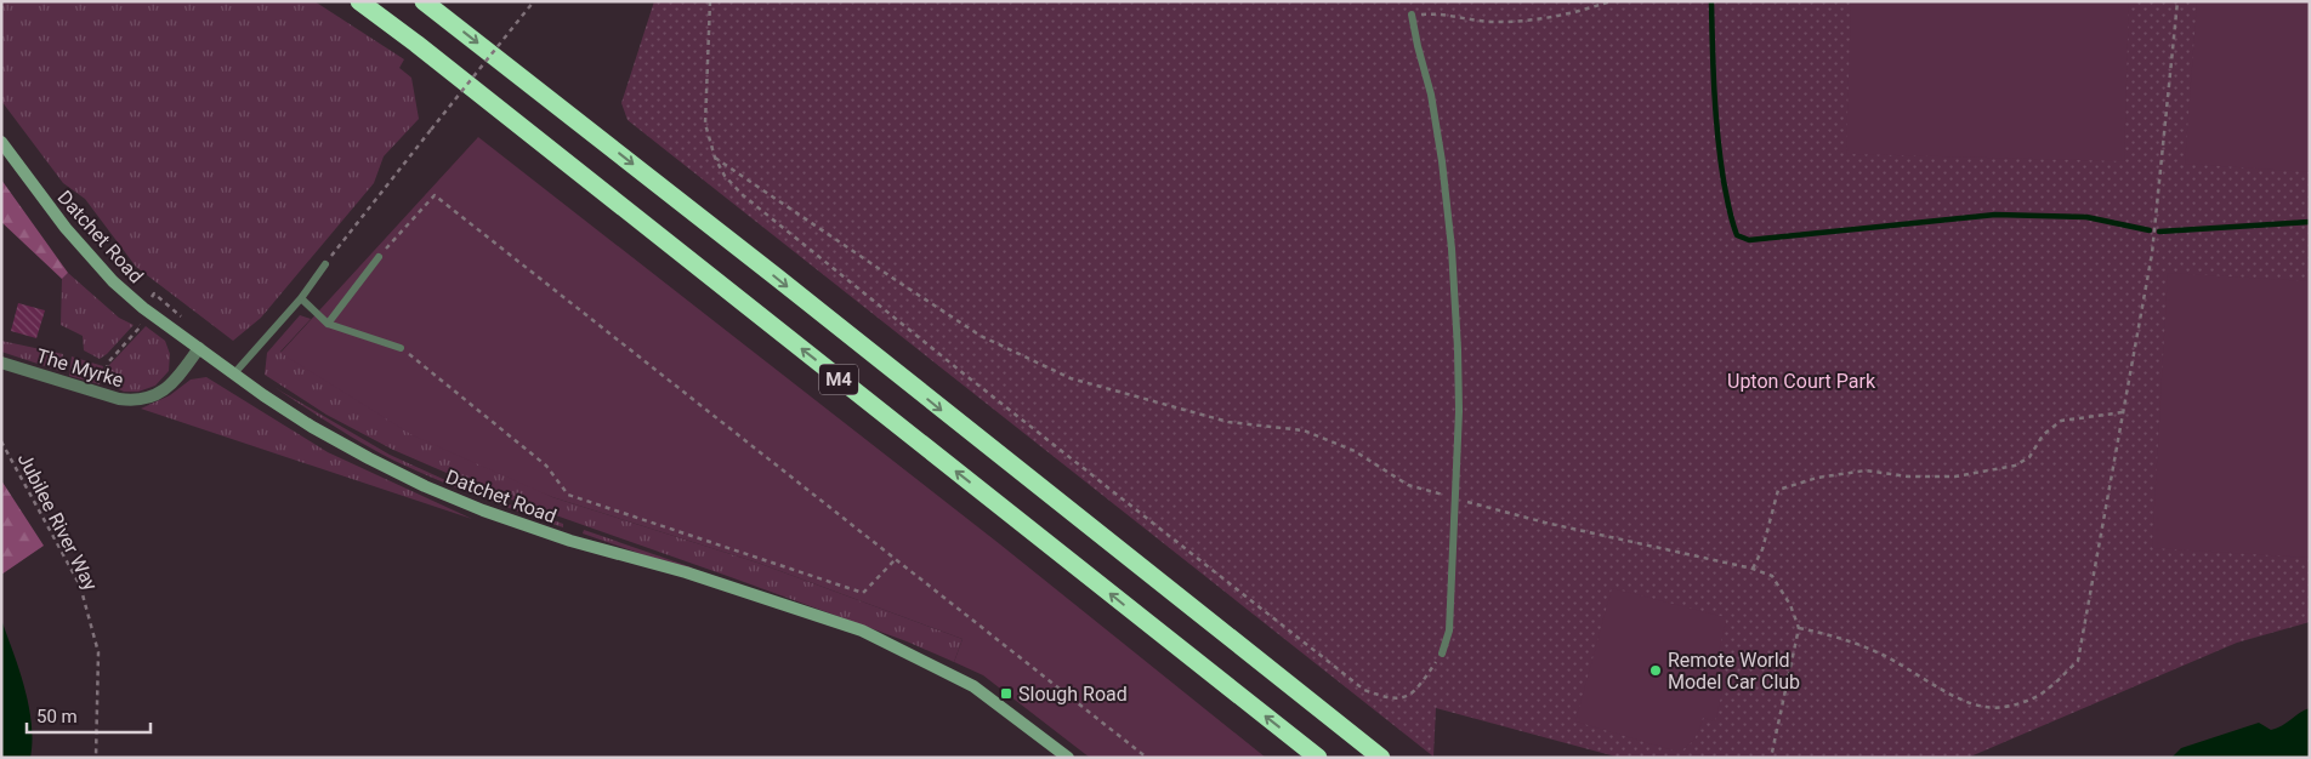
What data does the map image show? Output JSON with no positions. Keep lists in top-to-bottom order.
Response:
{
  "streets": {
    "highway": ["M4"],
    "main road": ["Datchet Road"],
    "street": ["The Myrke"],
    "path": ["Jubilee River Way"]
  },
  "crossings": [
    ["Datchet Road", "The Myrke"]
  ],
  "parks": ["Upton Court Park"],
  "places": {
    "other": ["Remote World Model Car Club"],
    "transit": ["Slough Road"]
  },
  "scale_bar": "50 m"
}
